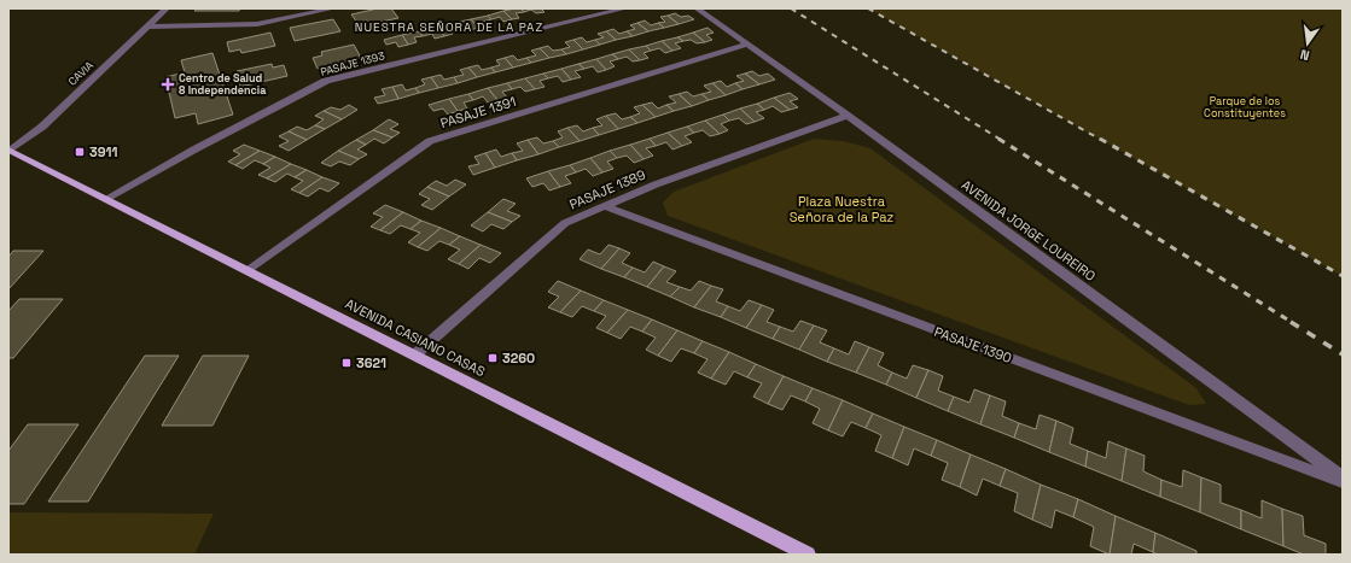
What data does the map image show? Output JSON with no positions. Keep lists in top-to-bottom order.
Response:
{
  "streets": {
    "main road": ["AVENIDA CASIANO CASAS"],
    "street": [
      "PASAJE 1393",
      "CAVIA",
      "PASAJE 1391",
      "PASAJE 1389",
      "AVENIDA JORGE LOUREIRO",
      "PASAJE 1390"
    ]
  },
  "crossings": [
    ["PASAJE 1393", "AVENIDA CASIANO CASAS"],
    ["CAVIA", "AVENIDA CASIANO CASAS"],
    ["PASAJE 1391", "AVENIDA JORGE LOUREIRO"],
    ["PASAJE 1391", "AVENIDA CASIANO CASAS"],
    ["PASAJE 1389", "AVENIDA JORGE LOUREIRO"],
    ["PASAJE 1389", "AVENIDA CASIANO CASAS"],
    ["PASAJE 1389", "PASAJE 1390"]
  ],
  "districts": ["NUESTRA SEÑORA DE LA PAZ"],
  "parks": ["Parque de los Constituyentes", "Plaza Nuestra Señora de la Paz"],
  "places": {
    "health": ["Centro de Salud 8 Independencia"],
    "transit": ["3911", "3260", "3621"]
  },
  "north": "bottom"
}
